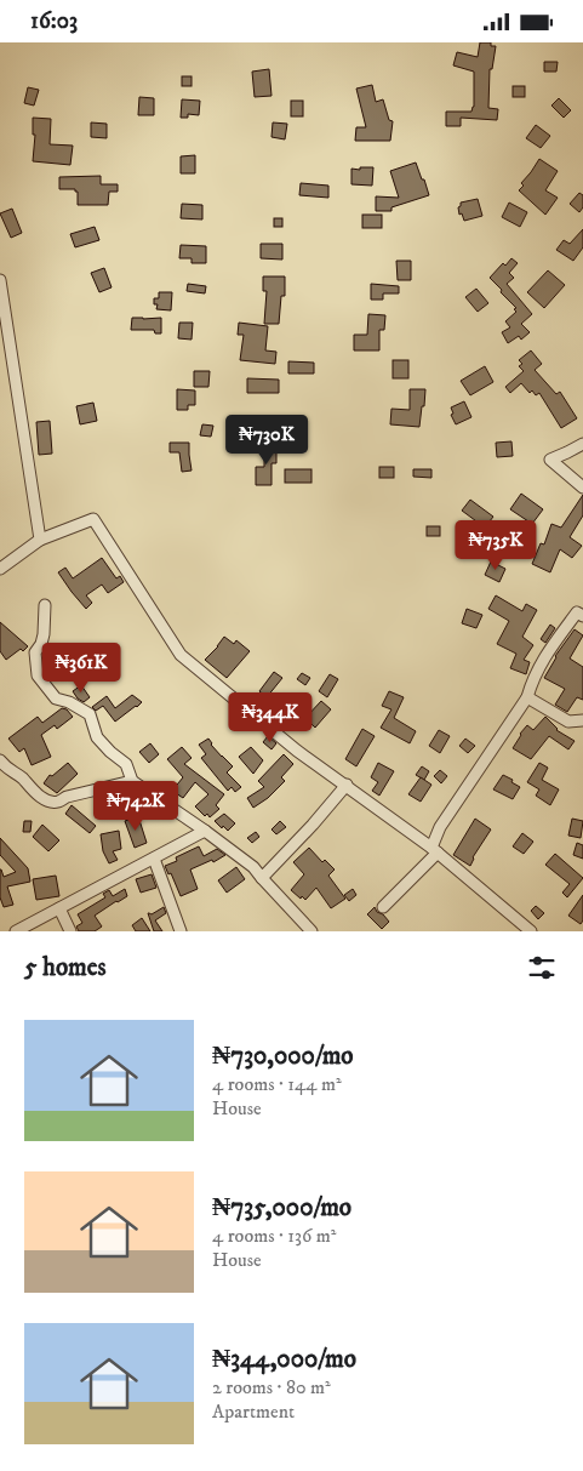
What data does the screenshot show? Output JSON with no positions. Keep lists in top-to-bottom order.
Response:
{
  "page": {
    "status": "16:03",
    "price": [
      "₦730K",
      "₦735K",
      "₦361K",
      "₦344K",
      "₦742K"
    ],
    "heading": "5 homes",
    "list": [
      {
        "name": "₦730,000/mo",
        "note": "4 rooms · 144 m² · House"
      },
      {
        "name": "₦735,000/mo",
        "note": "4 rooms · 136 m² · House"
      },
      {
        "name": "₦344,000/mo",
        "note": "2 rooms · 80 m² · Apartment"
      }
    ]
  }
}
